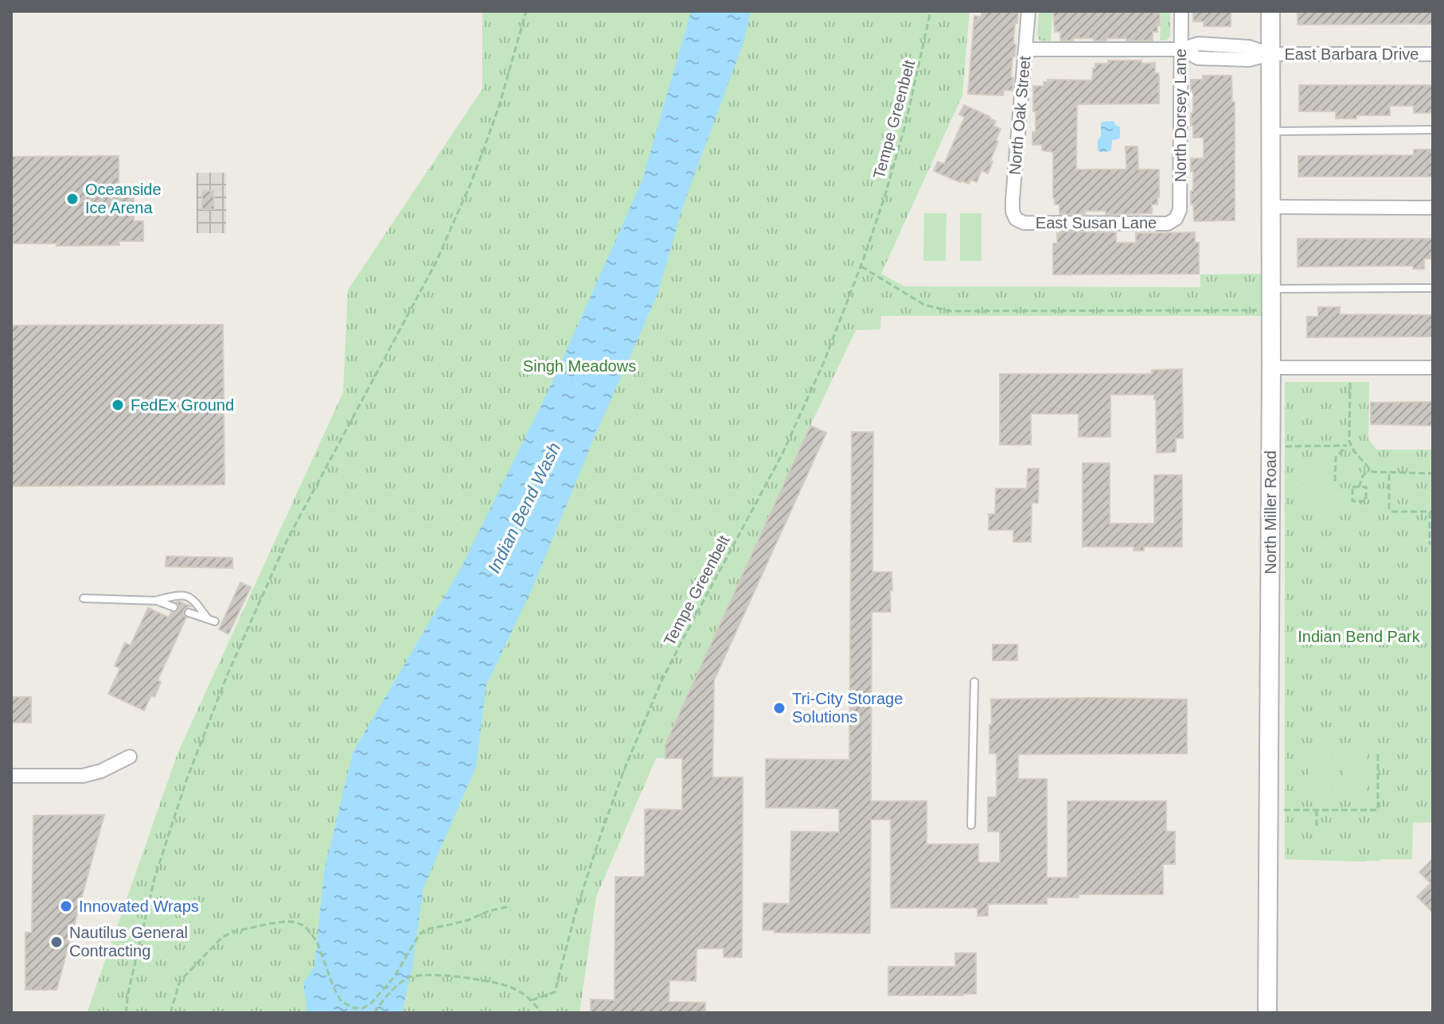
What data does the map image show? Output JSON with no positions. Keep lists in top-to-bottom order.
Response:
{
  "streets": {
    "street": [
      "East Barbara Drive",
      "North Oak Street",
      "North Dorsey Lane",
      "East Susan Lane",
      "North Miller Road"
    ],
    "path": ["Tempe Greenbelt"]
  },
  "crossings": [
    ["East Barbara Drive", "North Oak Street"],
    ["East Barbara Drive", "North Dorsey Lane"],
    ["East Barbara Drive", "North Miller Road"],
    ["North Oak Street", "East Susan Lane"],
    ["North Dorsey Lane", "East Susan Lane"]
  ],
  "water": ["Indian Bend Wash"],
  "parks": ["Singh Meadows", "Indian Bend Park"],
  "places": [
    "Oceanside Ice Arena",
    "FedEx Ground",
    "Tri-City Storage Solutions",
    "Innovated Wraps",
    "Nautilus General Contracting"
  ]
}
